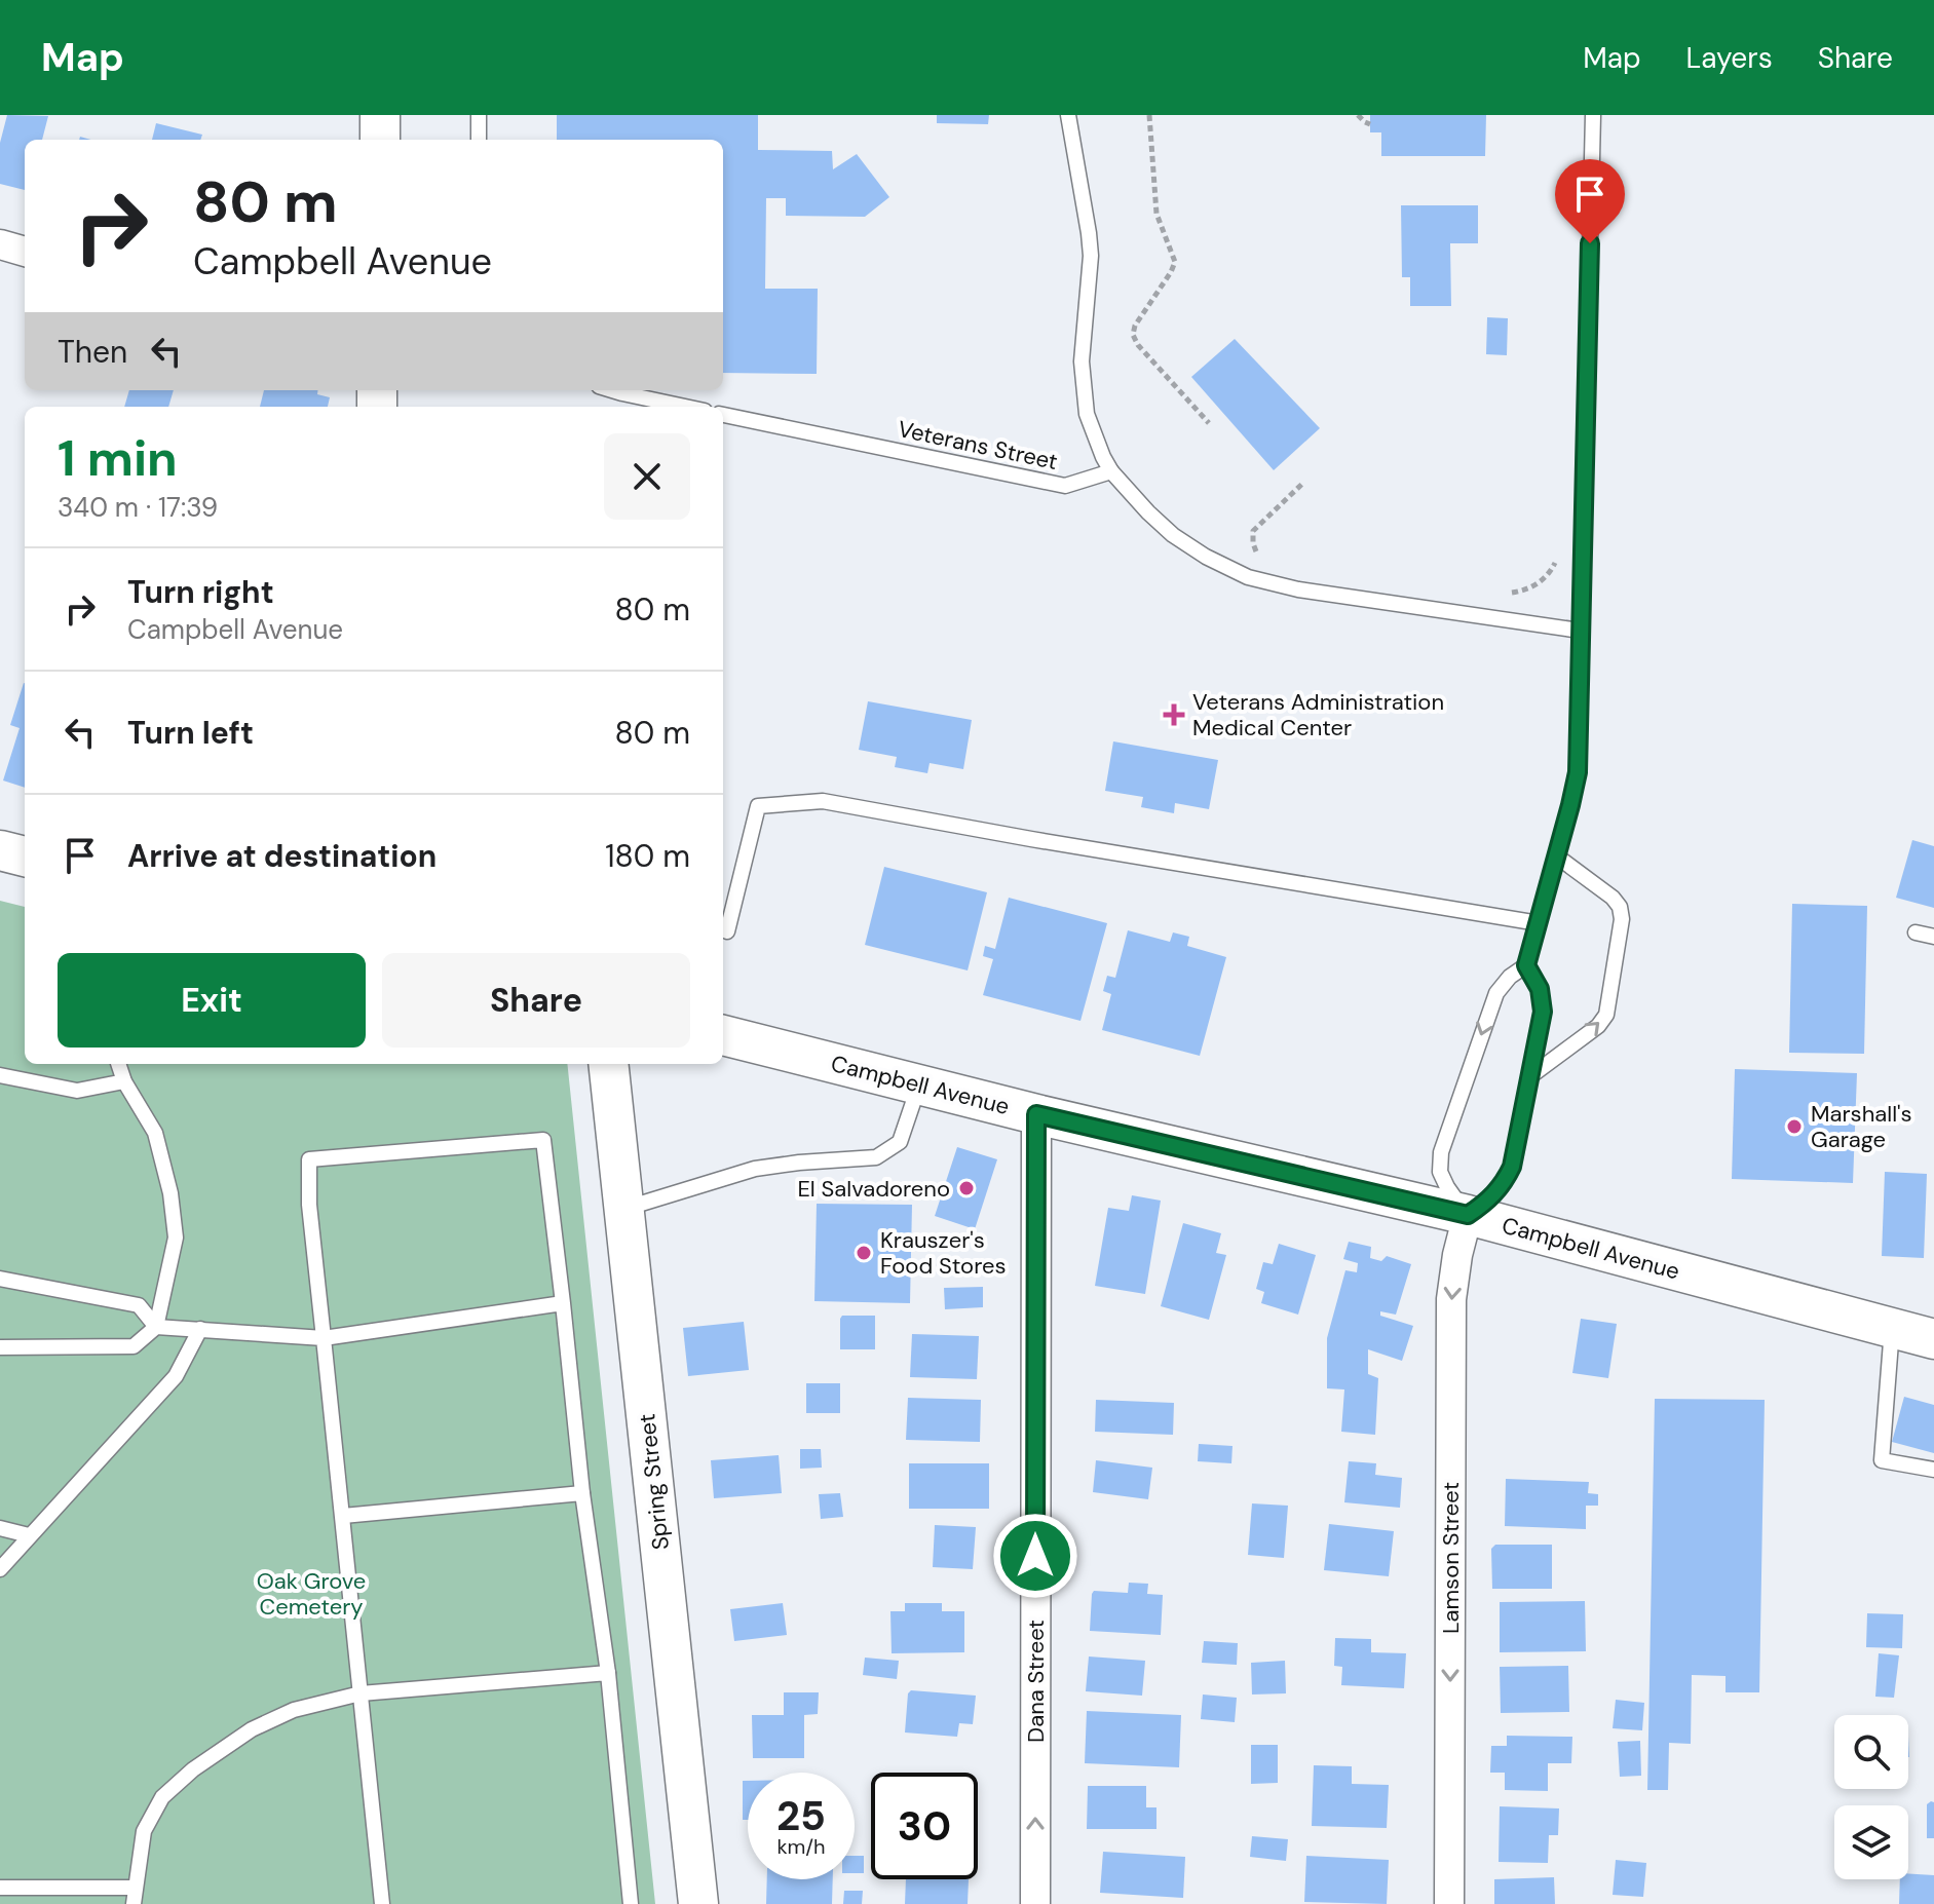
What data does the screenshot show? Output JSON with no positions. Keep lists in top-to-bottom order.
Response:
{
  "streets": {
    "main road": ["Campbell Avenue", "Spring Street"],
    "street": ["Lamson Street", "Dana Street"],
    "lane": ["Veterans Street"]
  },
  "crossings": [
    ["Campbell Avenue", "Lamson Street"],
    ["Campbell Avenue", "Dana Street"]
  ],
  "one_way": ["Lamson Street", "Dana Street"],
  "parks": ["Oak Grove Cemetery"],
  "places": {
    "health": ["Veterans Administration Medical Center"],
    "other": ["Marshall's Garage", "El Salvadoreno", "Krauszer's Food Stores"]
  },
  "page": {
    "header": "Map",
    "nav": ["Map", "Layers", "Share"],
    "turn": ["80 m", "Campbell Avenue"],
    "then": "Then",
    "heading": ["1 min", "340 m · 17:39"],
    "list": [
      {
        "name": "Turn right",
        "note": "Campbell Avenue",
        "value": "80 m"
      },
      {
        "name": "Turn left",
        "value": "80 m"
      },
      {
        "name": "Arrive at destination",
        "value": "180 m"
      }
    ],
    "buttons": ["Exit", "Share"],
    "speed": "25 km/h",
    "limit": "30"
  }
}
